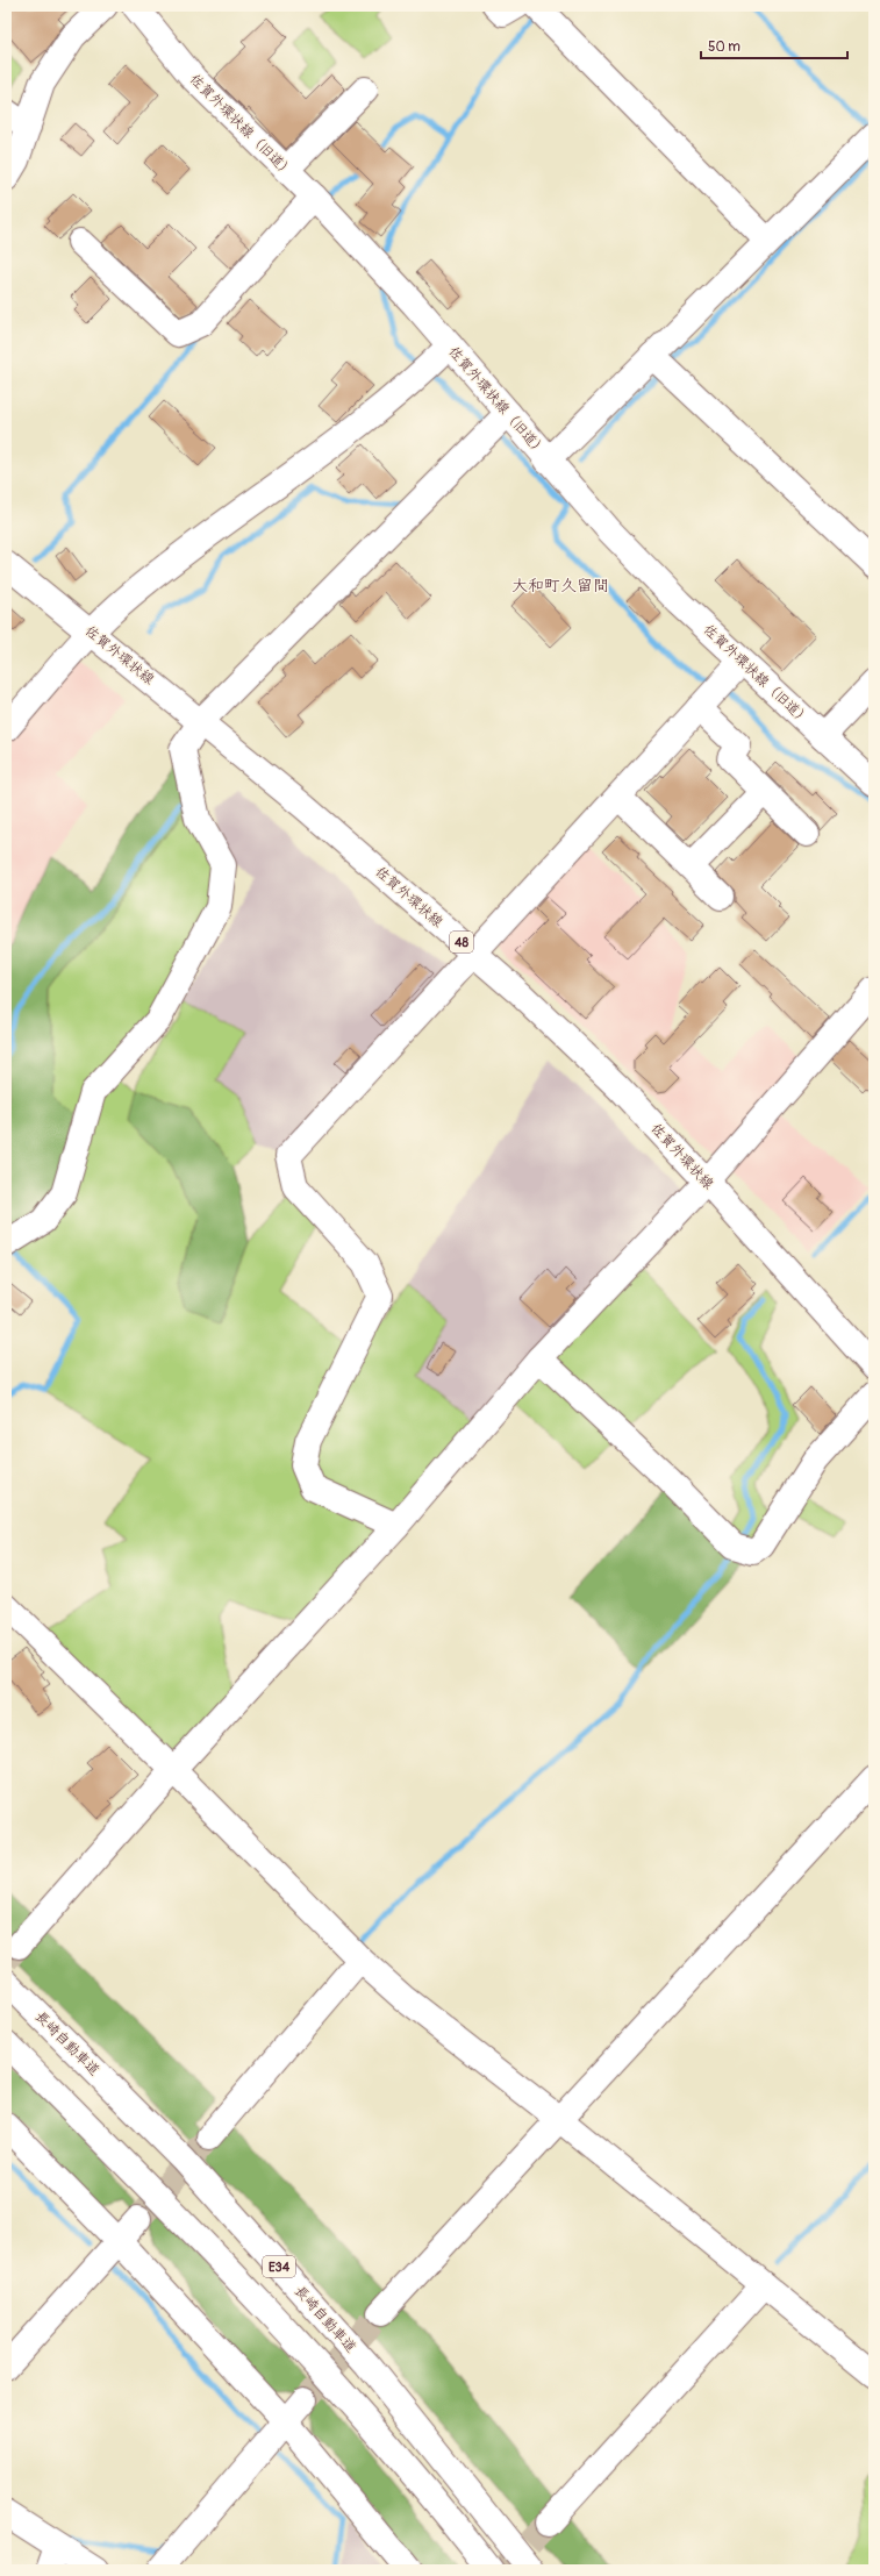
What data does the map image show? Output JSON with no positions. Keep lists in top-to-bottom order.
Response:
{
  "streets": {
    "main road": [
      "佐賀外環状線（旧道）",
      "佐賀外環状線",
      "48",
      "長崎自動車道",
      "E34"
    ]
  },
  "districts": ["大和町久留間"],
  "scale_bar": "50 m"
}
